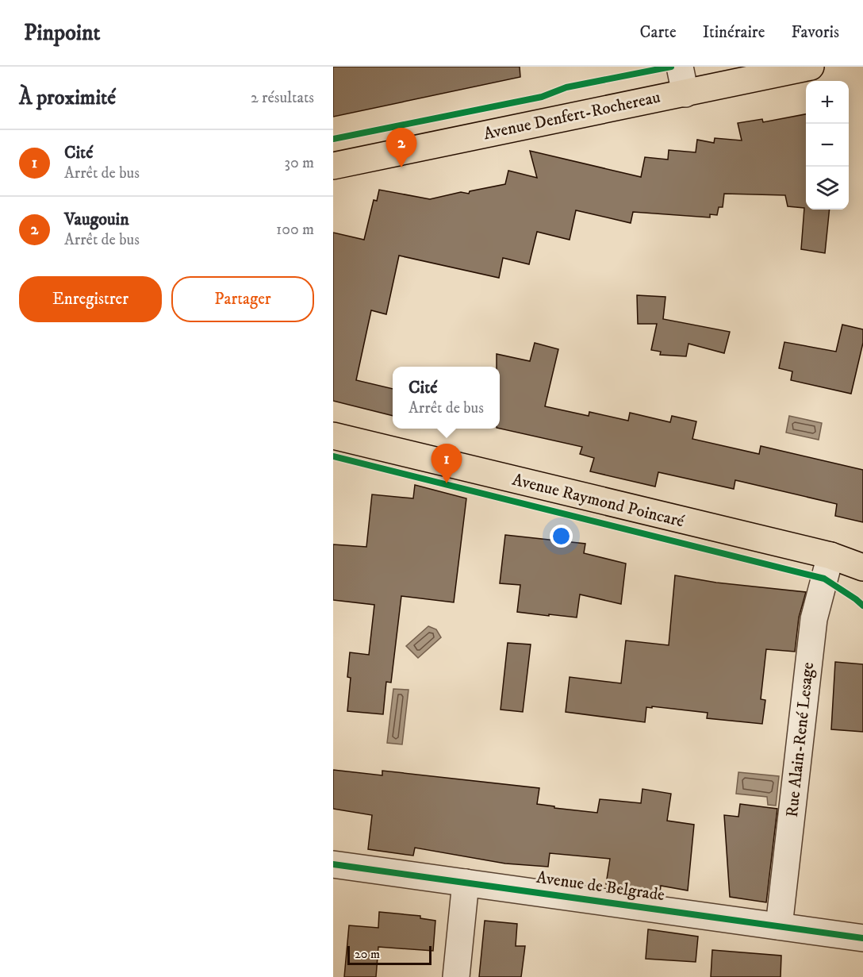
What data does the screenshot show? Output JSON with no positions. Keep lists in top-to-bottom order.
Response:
{
  "streets": {
    "main road": ["Avenue Denfert-Rochereau", "Avenue Raymond Poincaré"],
    "street": ["Rue Alain-René Lesage", "Avenue de Belgrade"]
  },
  "crossings": [
    ["Avenue Raymond Poincaré", "Rue Alain-René Lesage"],
    ["Rue Alain-René Lesage", "Avenue de Belgrade"]
  ],
  "scale_bar": "20 m",
  "page": {
    "header": "Pinpoint",
    "nav": ["Carte", "Itinéraire", "Favoris"],
    "heading": ["À proximité", "2 résultats"],
    "map_buttons": ["+", "−"],
    "pins": ["2", "1"],
    "list": [
      {
        "mark": "1",
        "name": "Cité",
        "note": "Arrêt de bus",
        "value": "30 m"
      },
      {
        "mark": "2",
        "name": "Vaugouin",
        "note": "Arrêt de bus",
        "value": "100 m"
      }
    ],
    "buttons": ["Enregistrer", "Partager"],
    "popup": ["Cité", "Arrêt de bus"],
    "scale": "20 m"
  }
}
